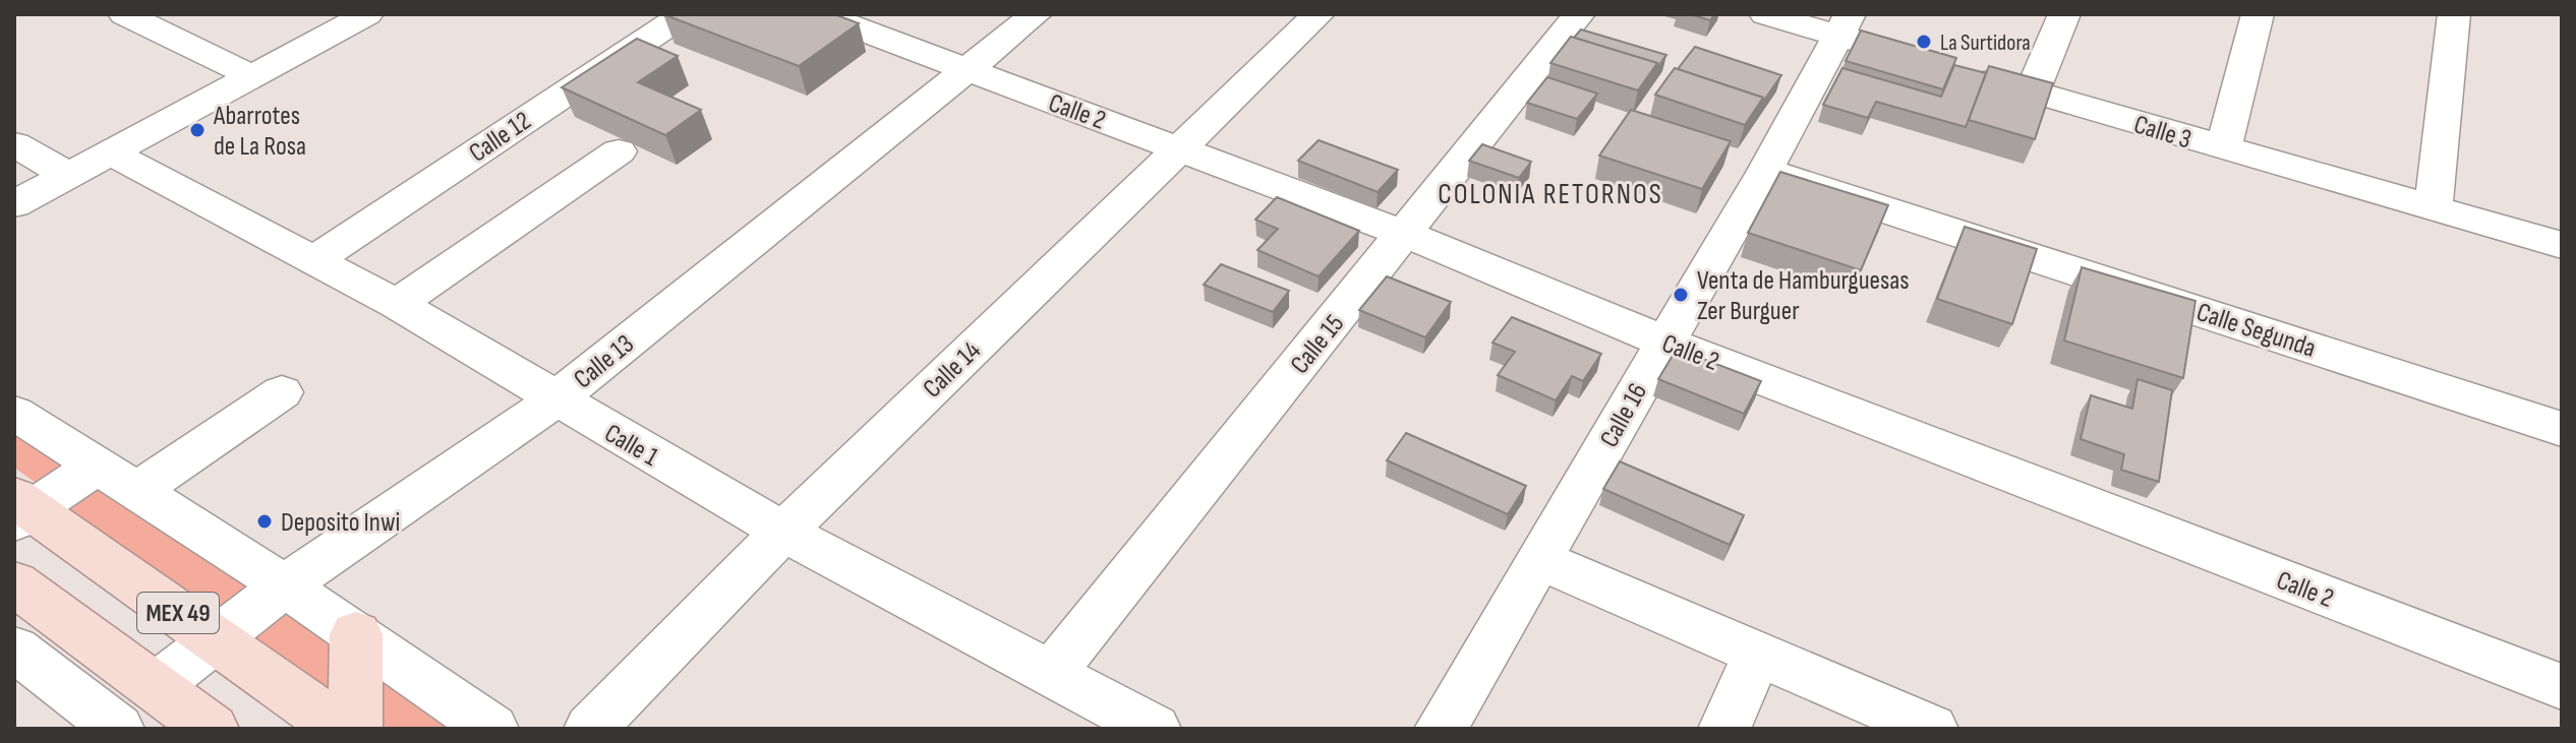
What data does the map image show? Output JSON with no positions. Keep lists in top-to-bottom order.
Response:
{
  "streets": {
    "main road": ["MEX 49"],
    "street": [
      "Calle 2",
      "Calle 3",
      "Calle 12",
      "Calle Segunda",
      "Calle 15",
      "Calle 13",
      "Calle 14",
      "Calle 16",
      "Calle 1"
    ]
  },
  "crossings": [
    ["Calle 2", "Calle 15"],
    ["Calle 2", "Calle 13"],
    ["Calle 2", "Calle 14"],
    ["Calle 2", "Calle 16"],
    ["Calle 3", "Calle 16"],
    ["Calle 12", "Calle 1"],
    ["Calle Segunda", "Calle 16"],
    ["Calle 15", "Calle 1"],
    ["Calle 13", "Calle 1"],
    ["Calle 13", "MEX 49"],
    ["Calle 14", "Calle 1"]
  ],
  "districts": ["COLONIA RETORNOS"],
  "places": [
    "La Surtidora",
    "Abarrotes de La Rosa",
    "Venta de Hamburguesas Zer Burguer",
    "Deposito Inwi"
  ]
}
